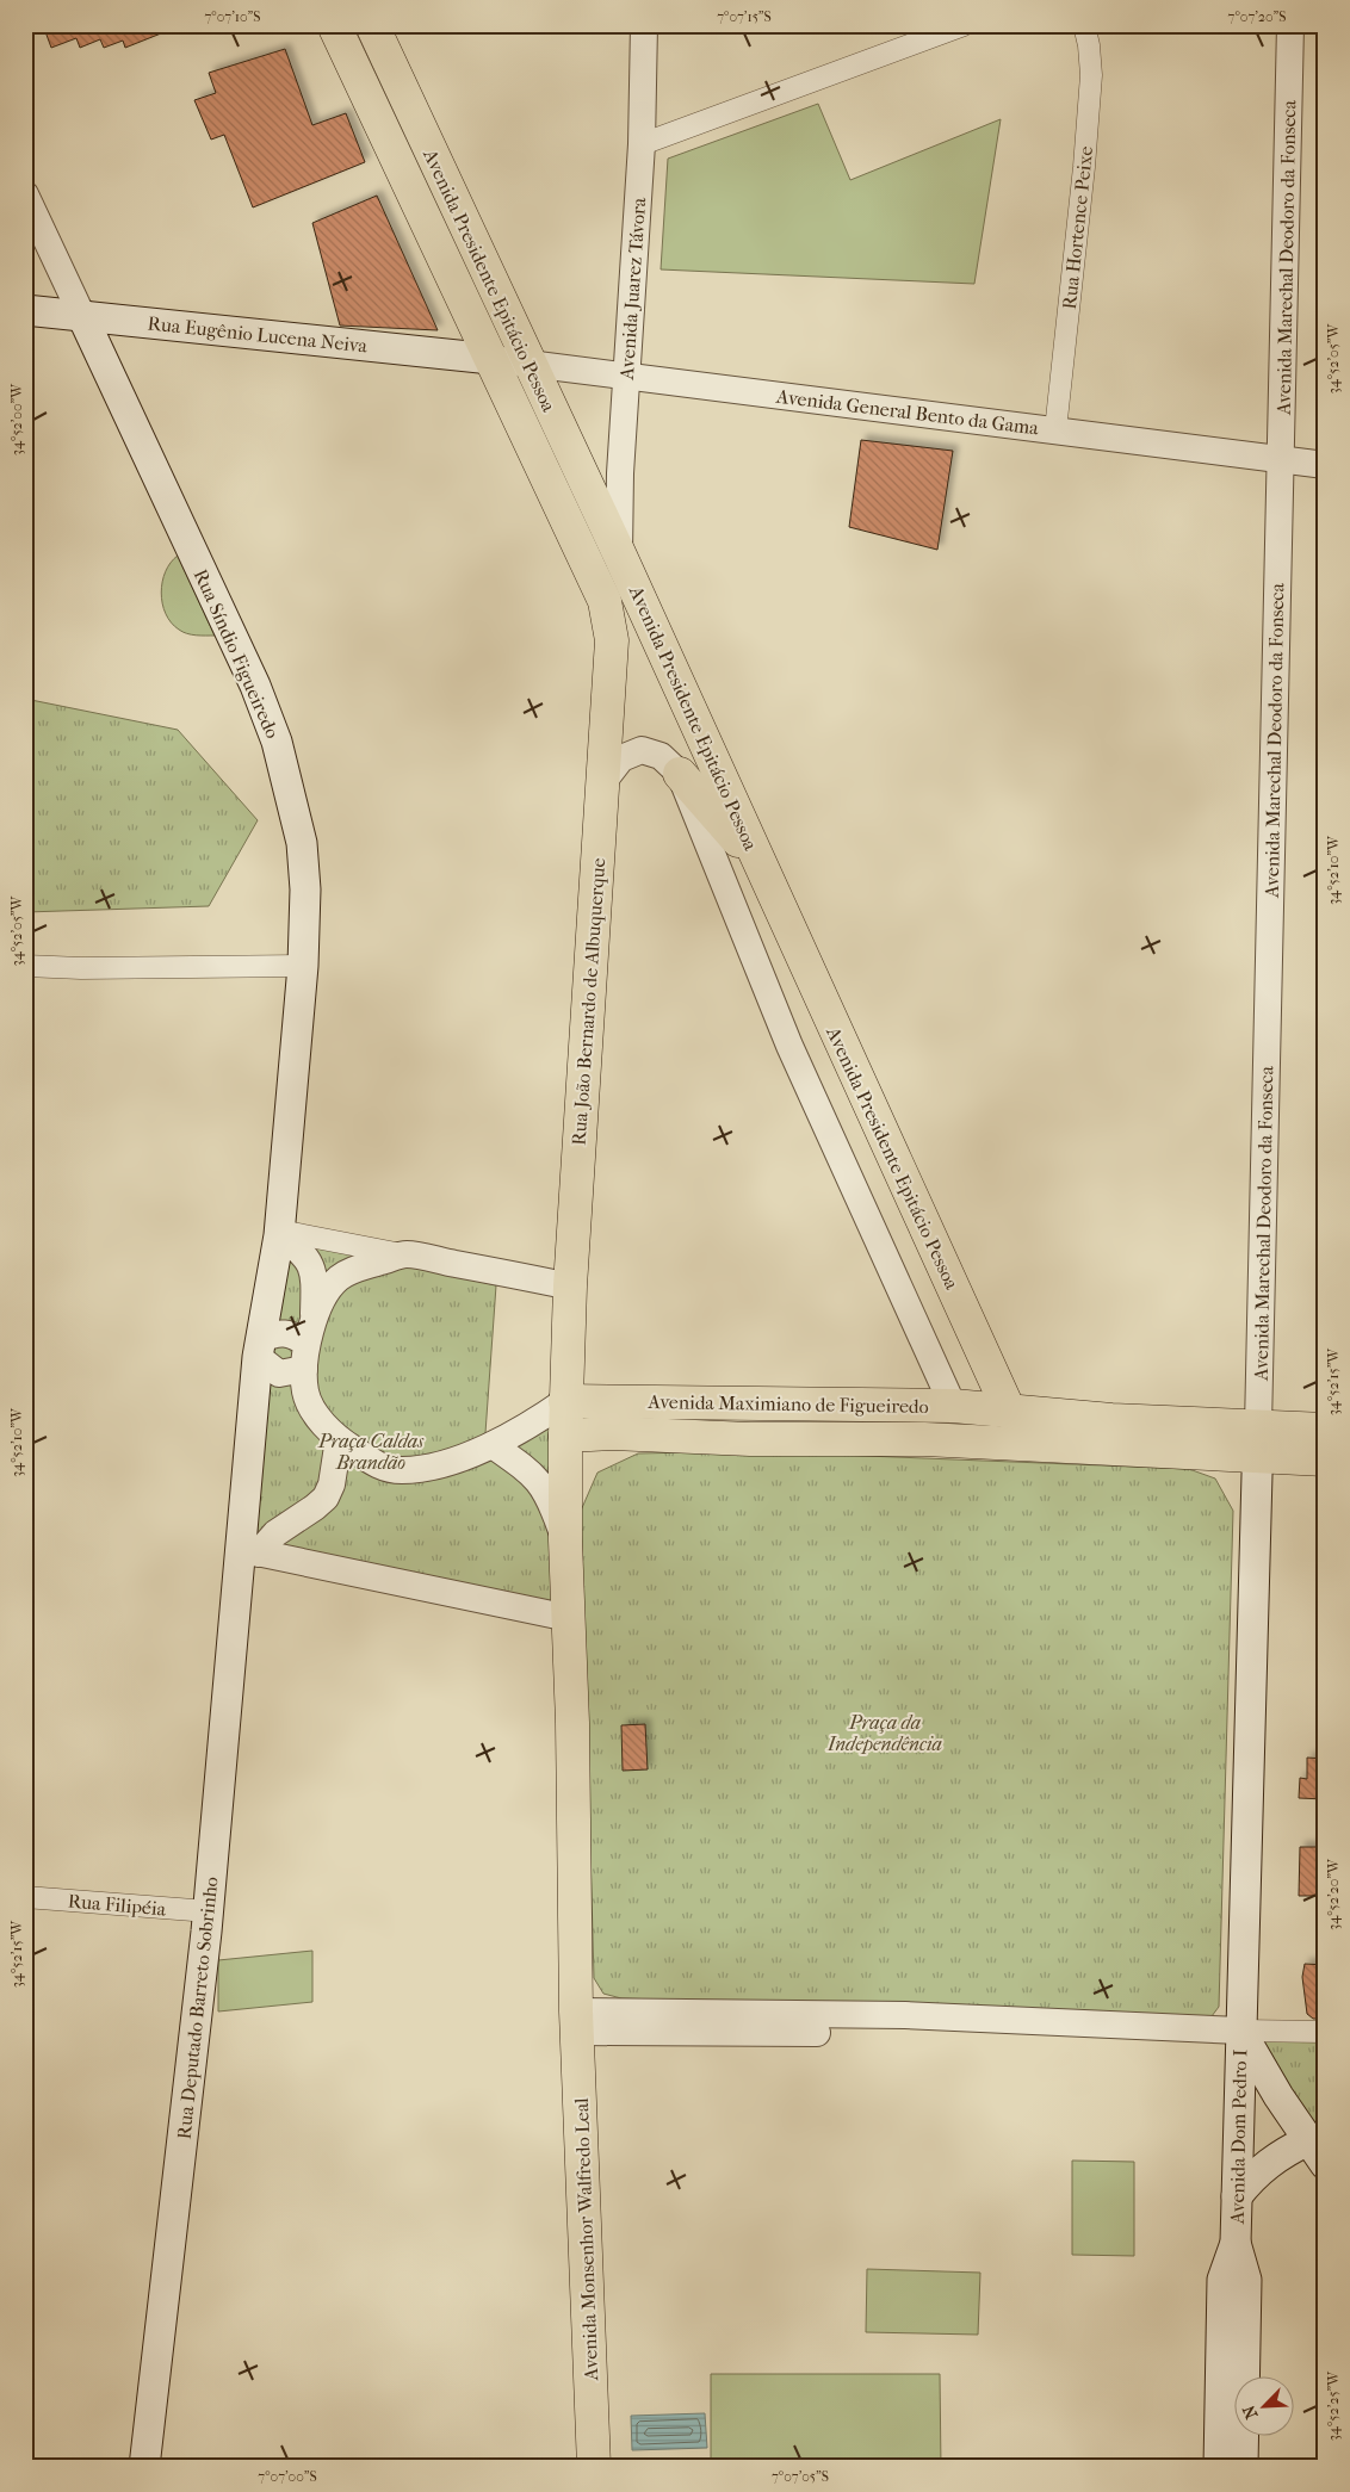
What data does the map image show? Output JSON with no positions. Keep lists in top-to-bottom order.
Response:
{
  "streets": {
    "main road": [
      "Avenida Presidente Epitácio Pessoa",
      "Rua Eugênio Lucena Neiva",
      "Rua Síndio Figueiredo",
      "Rua João Bernardo de Albuquerque",
      "Avenida Maximiano de Figueiredo",
      "Rua Deputado Barreto Sobrinho",
      "Avenida Dom Pedro I",
      "Avenida Monsenhor Walfredo Leal"
    ],
    "street": [
      "Rua Hortence Peixe",
      "Avenida Marechal Deodoro da Fonseca",
      "Avenida Juarez Távora",
      "Avenida General Bento da Gama",
      "Rua Filipéia"
    ]
  },
  "crossings": [
    ["Rua Hortence Peixe", "Avenida General Bento da Gama"],
    ["Avenida Marechal Deodoro da Fonseca", "Avenida General Bento da Gama"],
    ["Avenida Presidente Epitácio Pessoa", "Avenida Juarez Távora"],
    ["Avenida Presidente Epitácio Pessoa", "Rua Eugênio Lucena Neiva"],
    ["Avenida Presidente Epitácio Pessoa", "Avenida General Bento da Gama"],
    ["Avenida Presidente Epitácio Pessoa", "Rua João Bernardo de Albuquerque"],
    ["Avenida Presidente Epitácio Pessoa", "Avenida Maximiano de Figueiredo"],
    ["Avenida Juarez Távora", "Avenida General Bento da Gama"],
    ["Rua Eugênio Lucena Neiva", "Avenida General Bento da Gama"],
    ["Rua Eugênio Lucena Neiva", "Rua Síndio Figueiredo"],
    ["Rua João Bernardo de Albuquerque", "Avenida Maximiano de Figueiredo"],
    ["Rua Filipéia", "Rua Deputado Barreto Sobrinho"]
  ],
  "parks": ["Praça Caldas Brandão", "Praça da Independência"],
  "north": "bottom left",
  "coordinates": [
    "7°07'10\"S",
    "7°07'15\"S",
    "7°07'20\"S",
    "34°52'05\"W",
    "34°52'00\"W",
    "34°52'10\"W",
    "34°52'15\"W",
    "34°52'20\"W",
    "34°52'25\"W",
    "7°07'00\"S",
    "7°07'05\"S"
  ]
}
